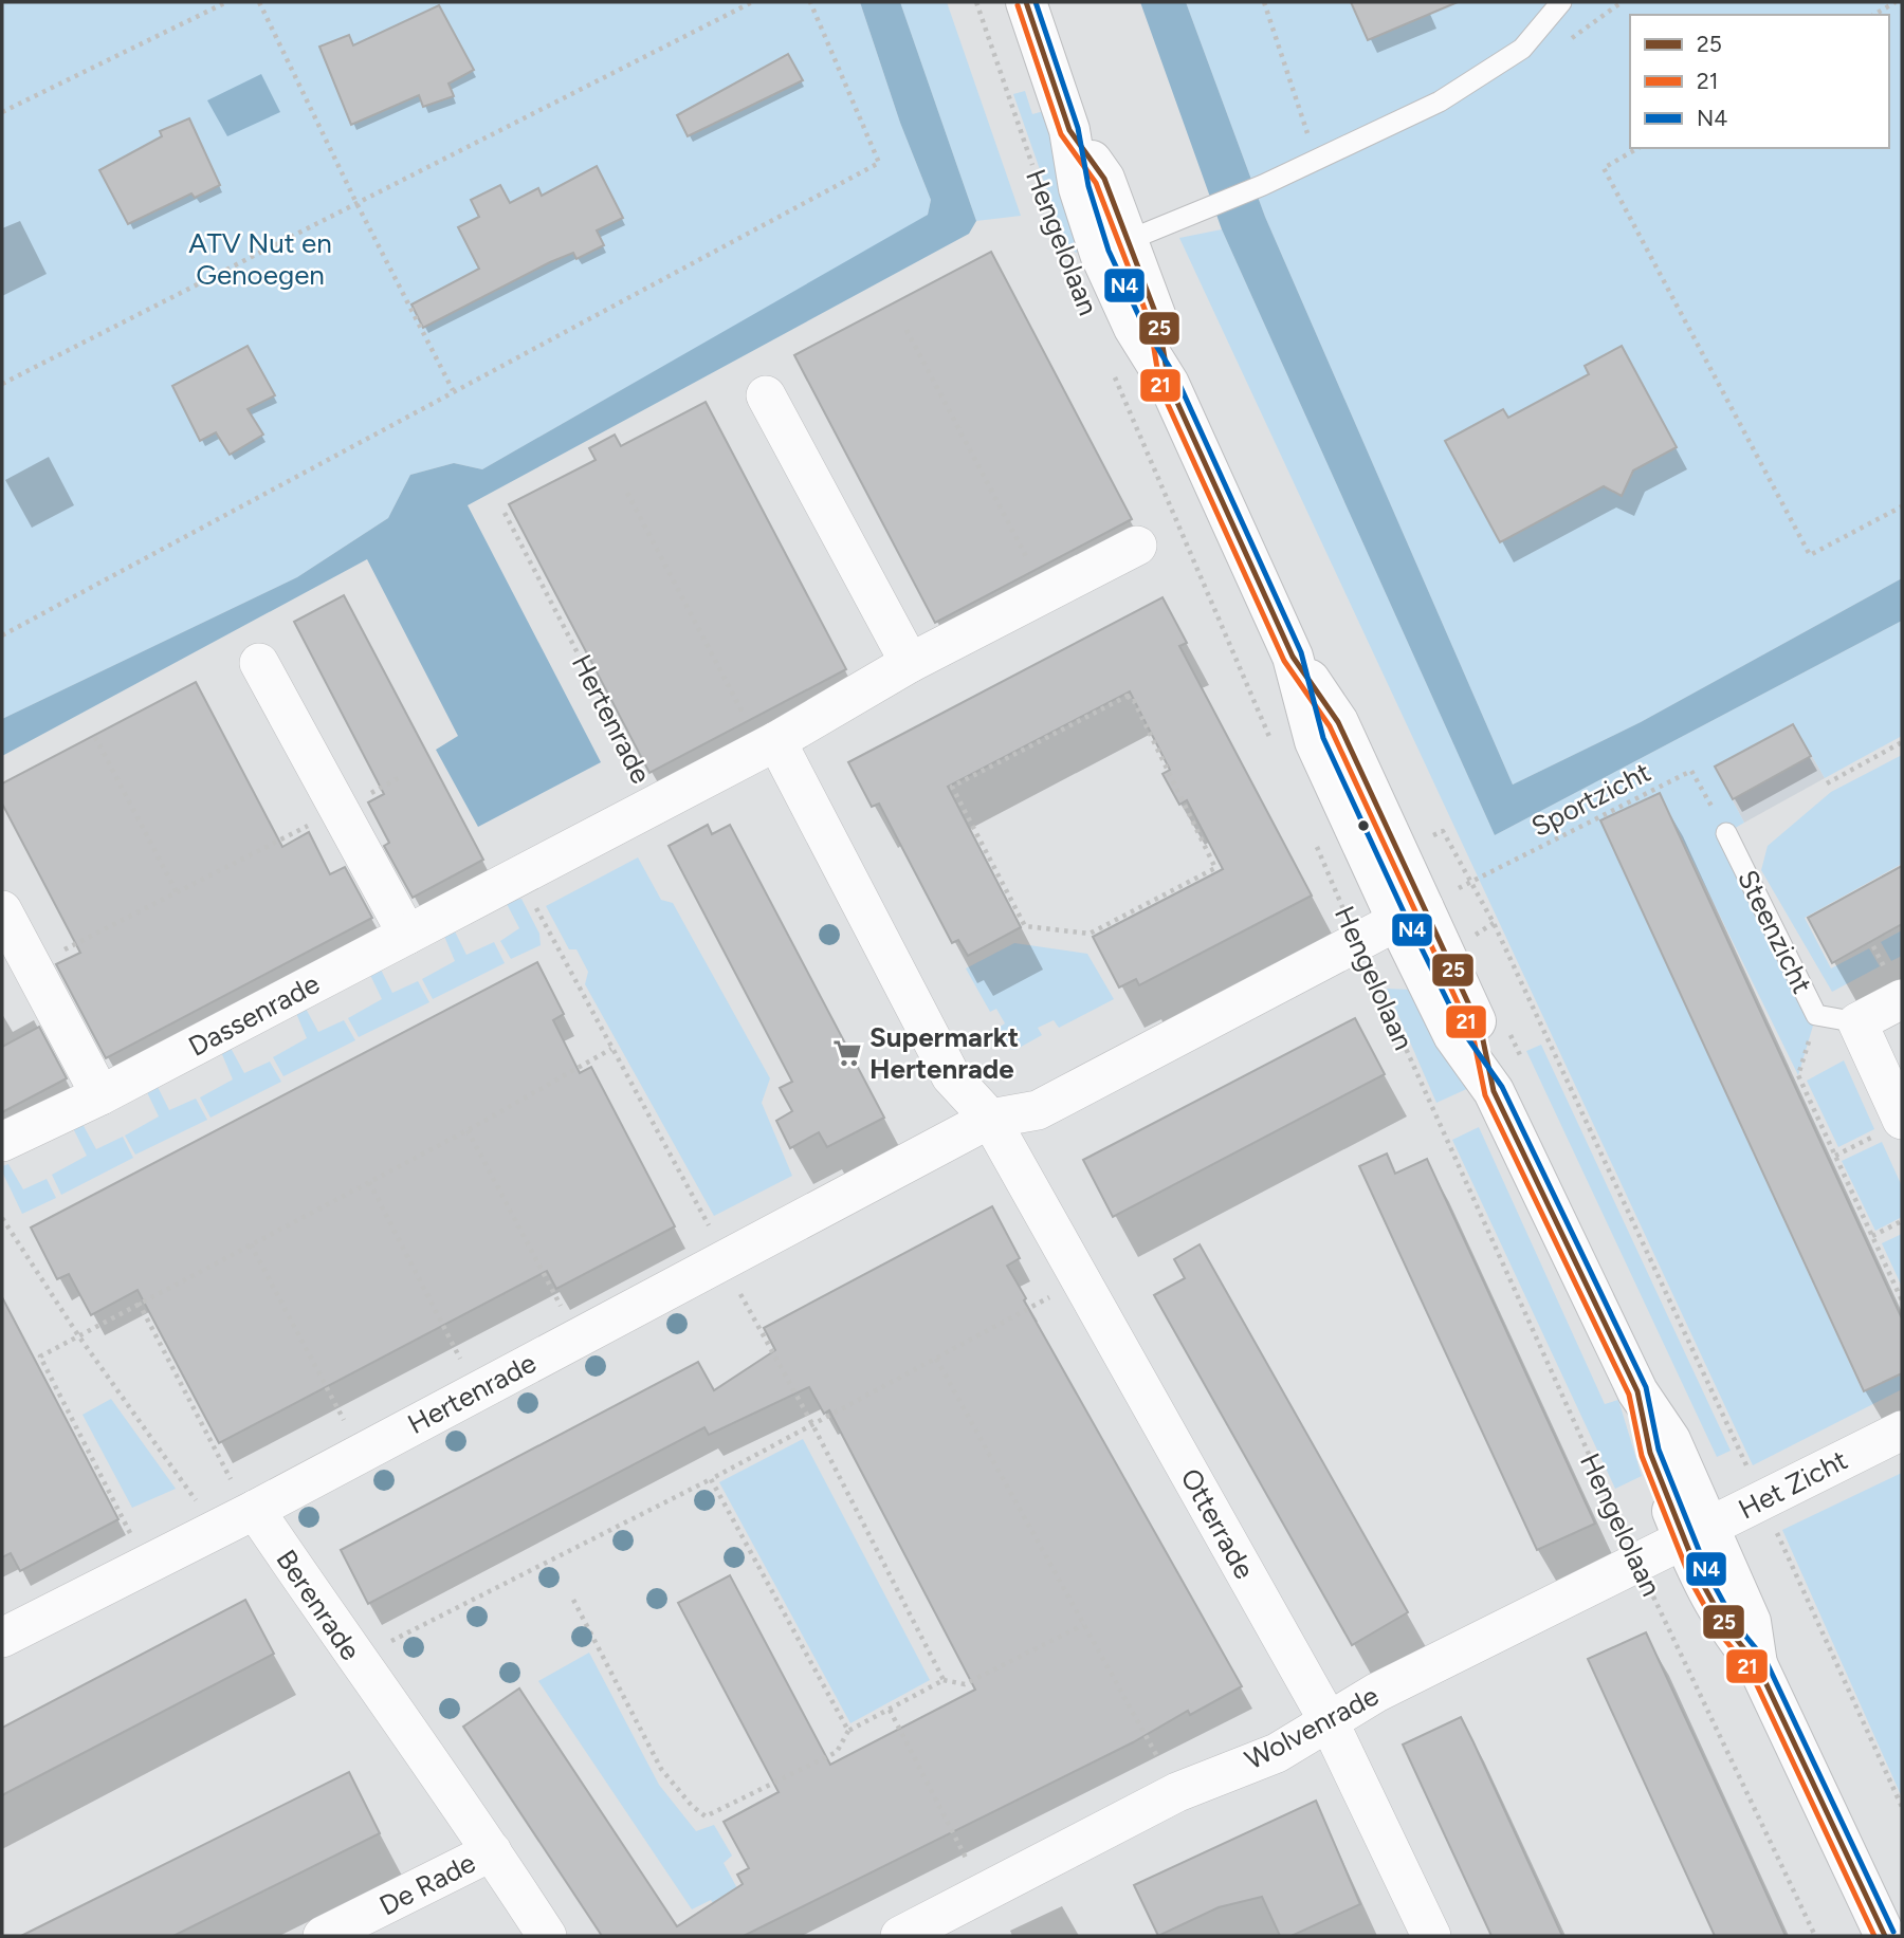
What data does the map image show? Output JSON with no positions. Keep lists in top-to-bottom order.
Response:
{
  "streets": {
    "street": [
      "Hengelolaan",
      "Hertenrade",
      "Dassenrade",
      "Het Zicht",
      "Otterrade",
      "Berenrade",
      "Wolvenrade",
      "De Rade"
    ],
    "lane": ["Steenzicht"],
    "path": ["Sportzicht"]
  },
  "crossings": [
    ["Hengelolaan", "Hertenrade"],
    ["Hengelolaan", "Sportzicht"],
    ["Hengelolaan", "Het Zicht"],
    ["Hengelolaan", "Wolvenrade"],
    ["Hertenrade", "Sportzicht"],
    ["Hertenrade", "Dassenrade"],
    ["Hertenrade", "Otterrade"],
    ["Hertenrade", "Berenrade"],
    ["Sportzicht", "Steenzicht"],
    ["Het Zicht", "Wolvenrade"],
    ["Otterrade", "Wolvenrade"],
    ["Berenrade", "De Rade"]
  ],
  "parks": ["ATV Nut en Genoegen"],
  "places": {
    "supermarket": ["Supermarkt Hertenrade"]
  },
  "lines": ["transit line 25", "transit line N4", "transit line 21"],
  "legend": ["25", "21", "N4"]
}
